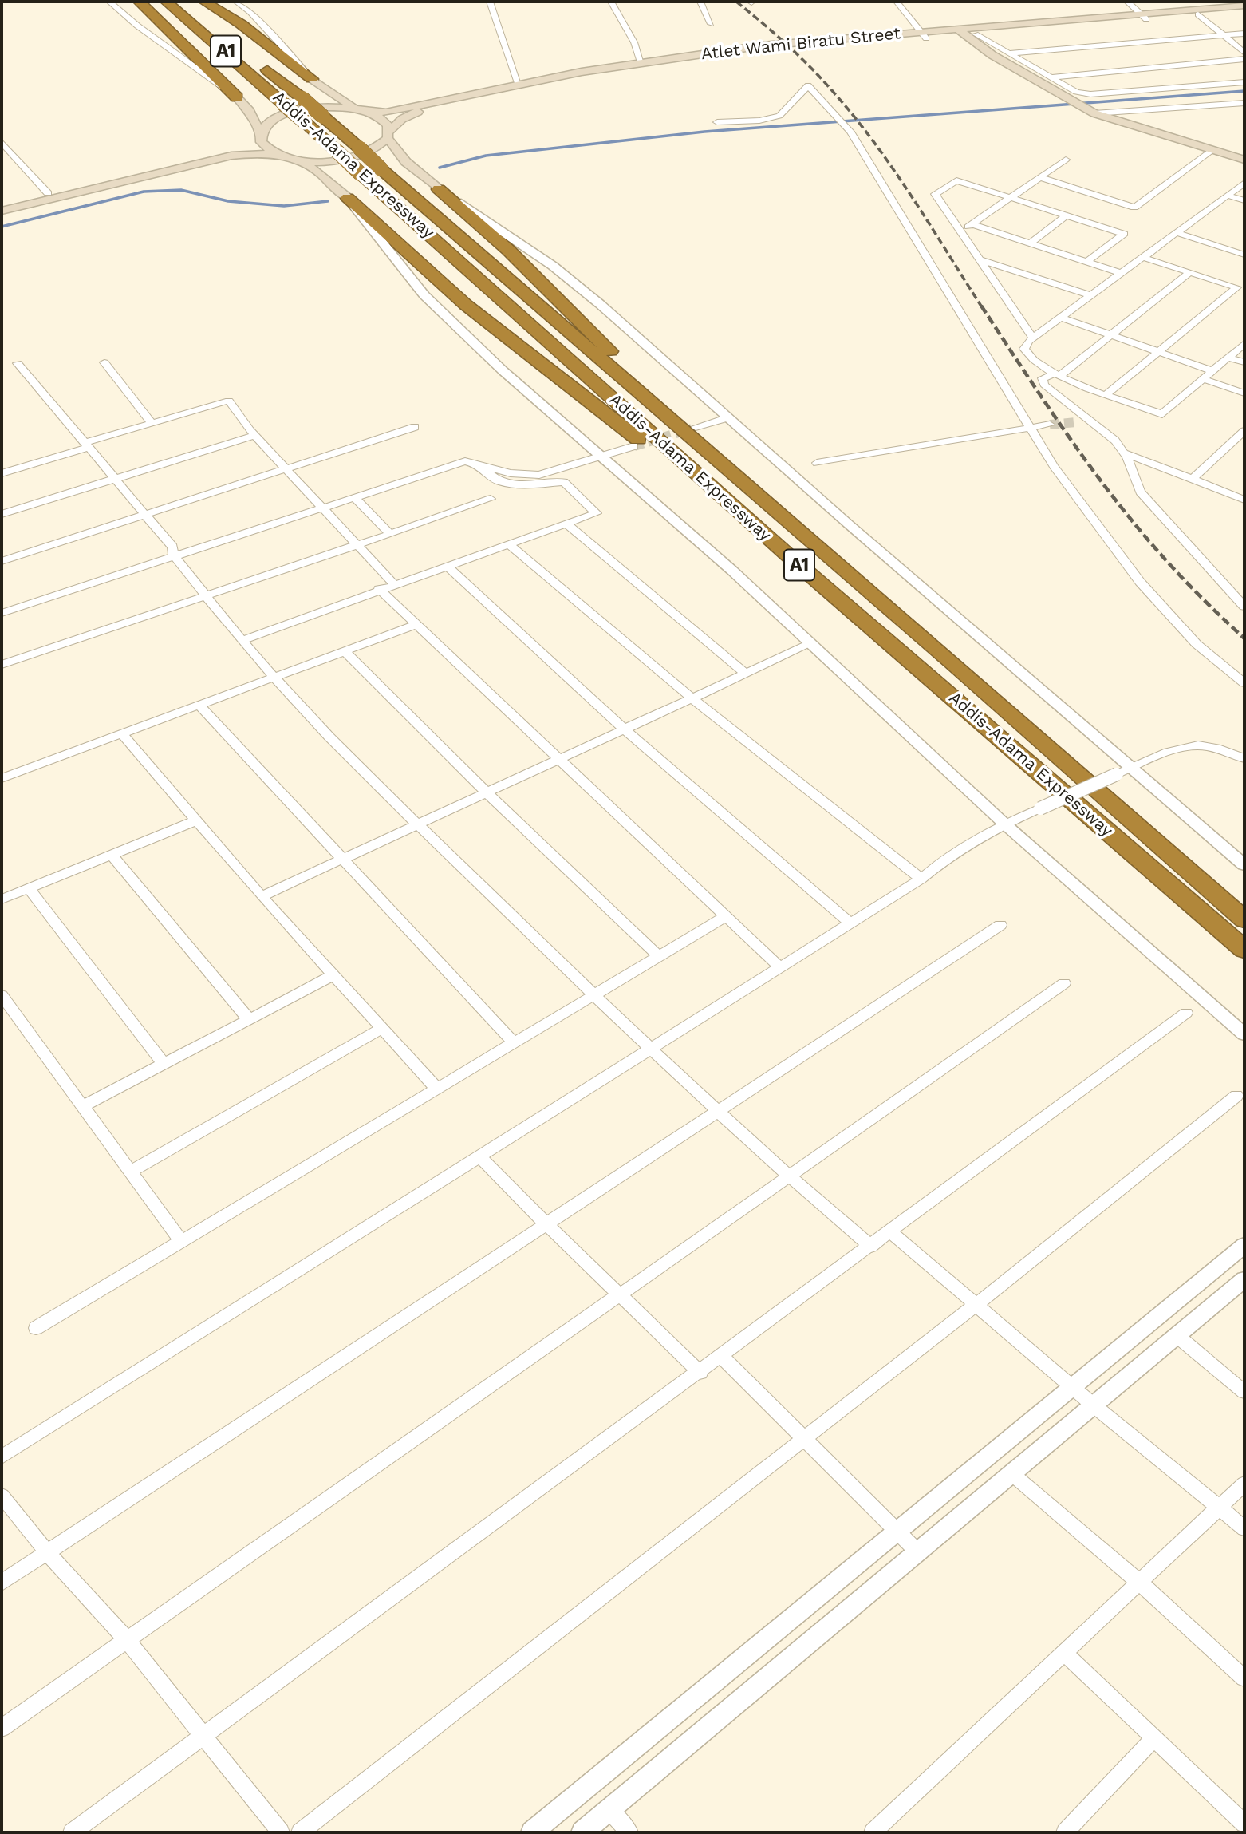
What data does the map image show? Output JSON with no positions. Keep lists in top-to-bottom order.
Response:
{
  "streets": {
    "highway": ["A1", "Addis-Adama Expressway"],
    "main road": ["Atlet Wami Biratu Street"]
  }
}
